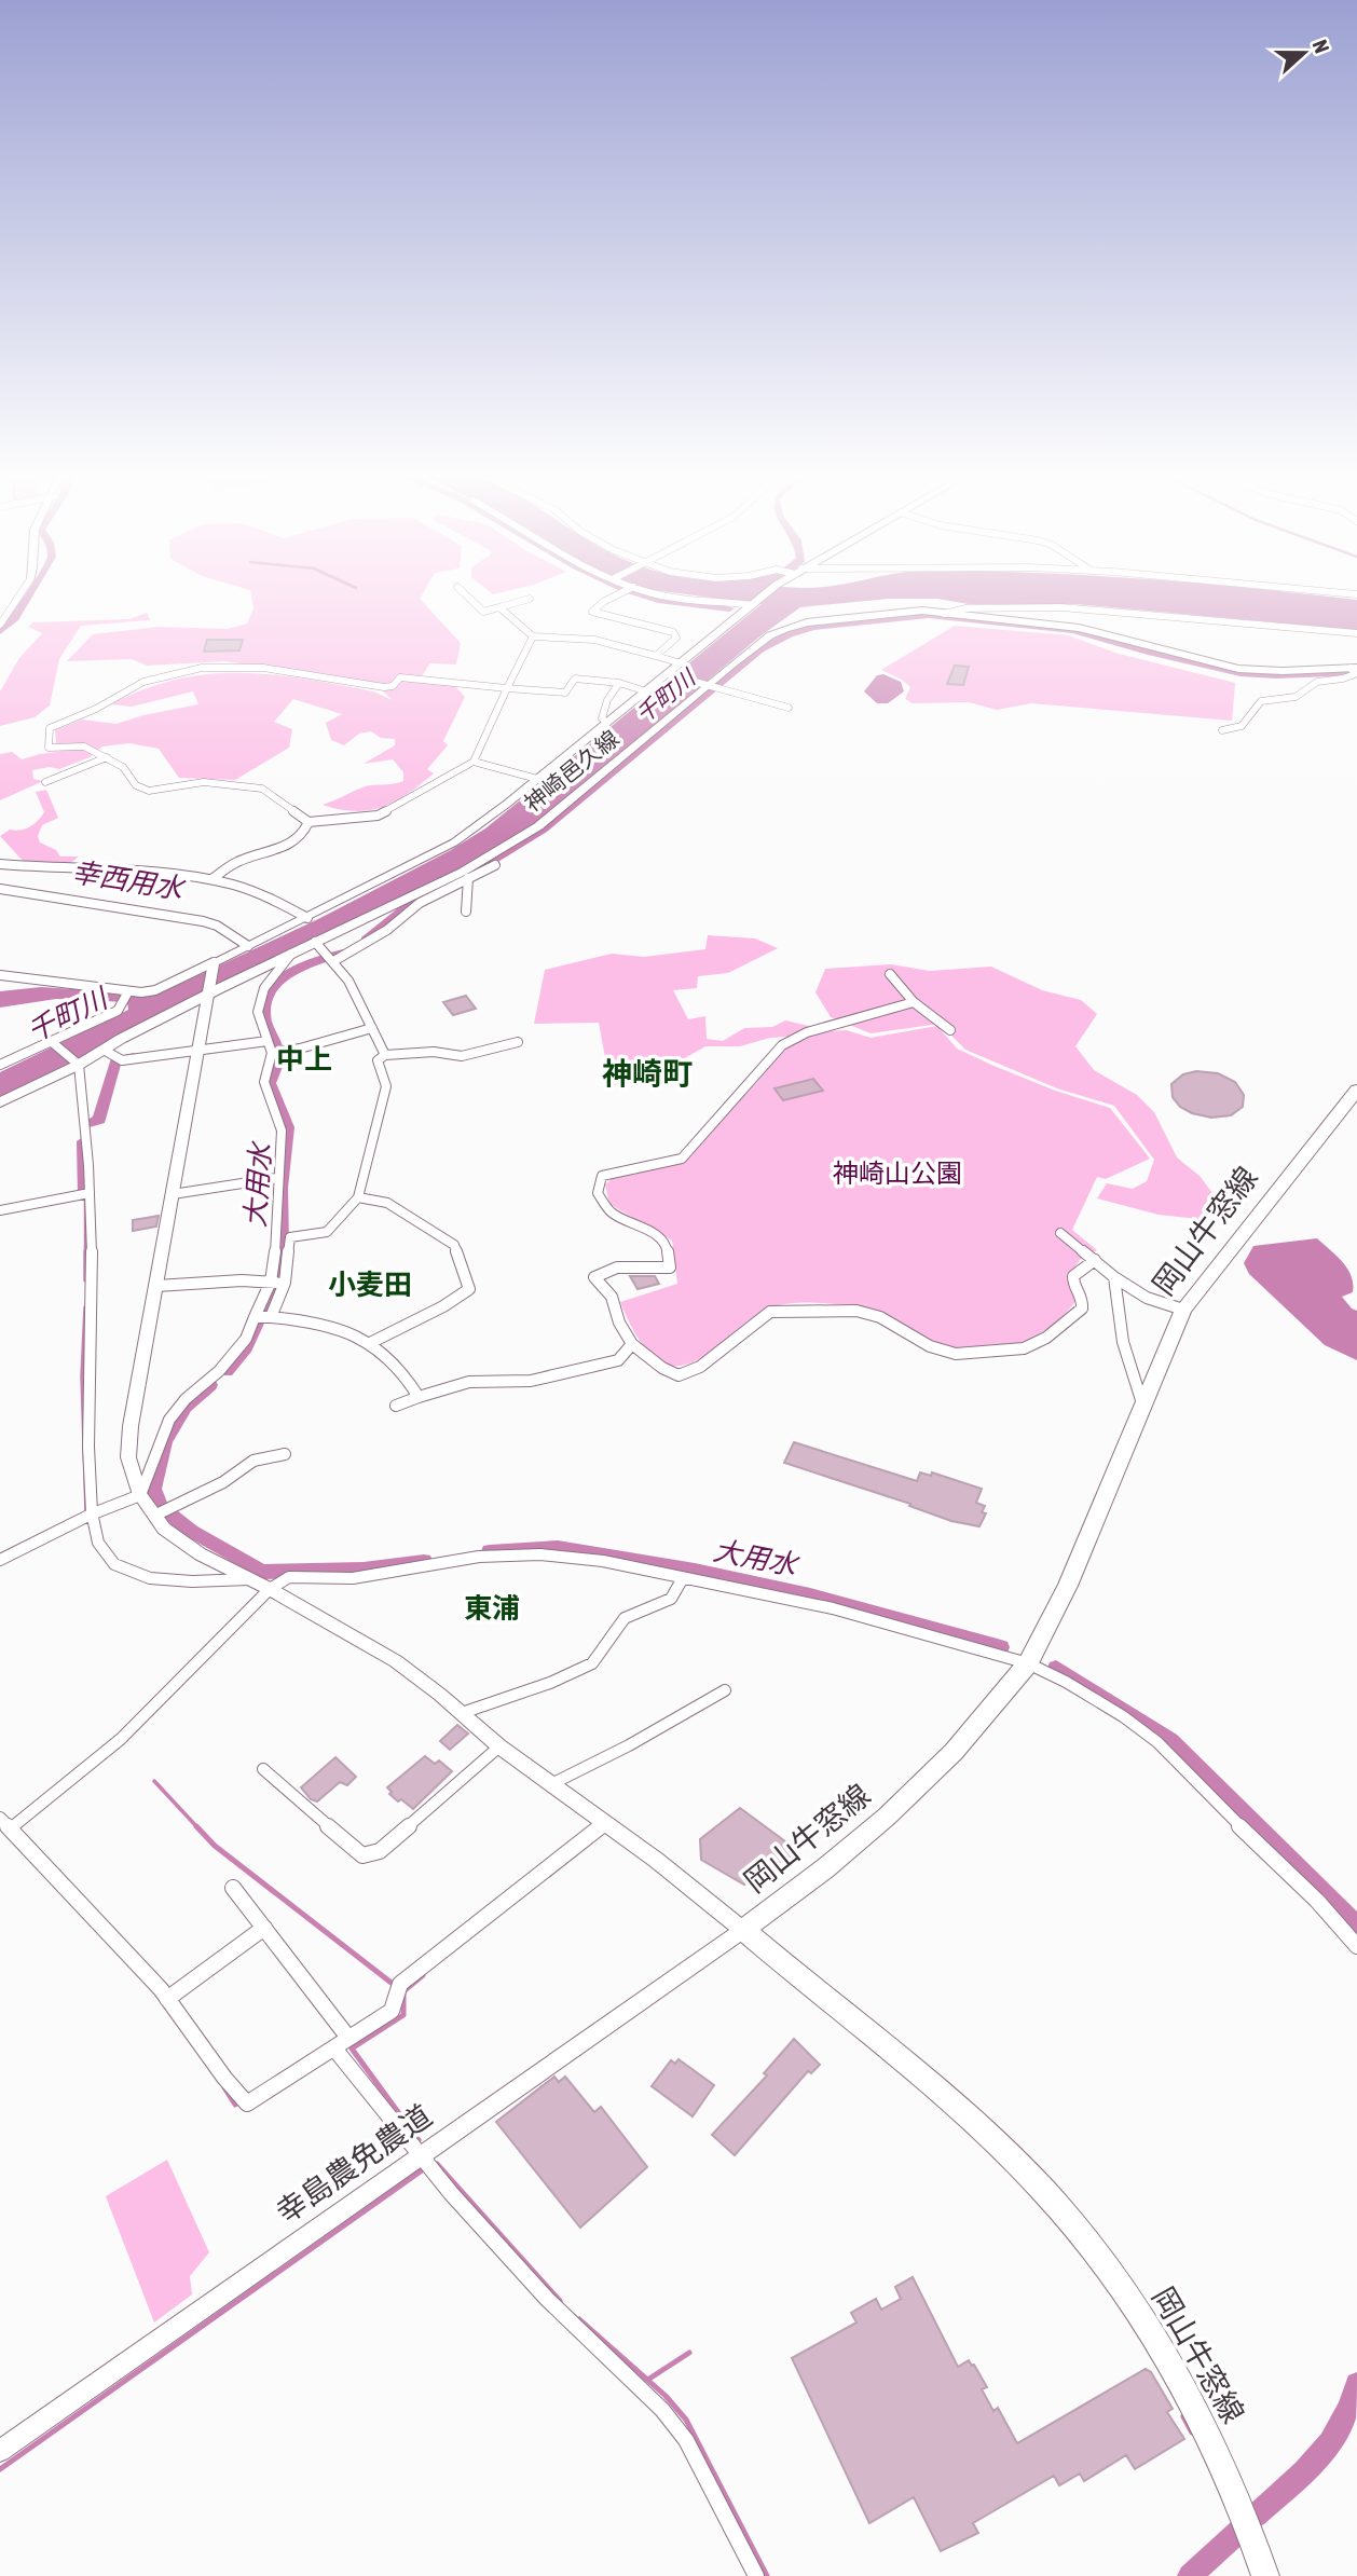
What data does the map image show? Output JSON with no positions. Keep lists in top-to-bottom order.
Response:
{
  "streets": {
    "main road": ["神崎邑久線", "岡山牛窓線"],
    "street": ["幸島農免農道"]
  },
  "crossings": [
    ["岡山牛窓線", "幸島農免農道"]
  ],
  "districts": [
    "中上",
    "神崎町",
    "小麦田",
    "東浦"
  ],
  "water": ["千町川", "幸西用水", "大用水"],
  "parks": ["神崎山公園"],
  "north": "right"
}
